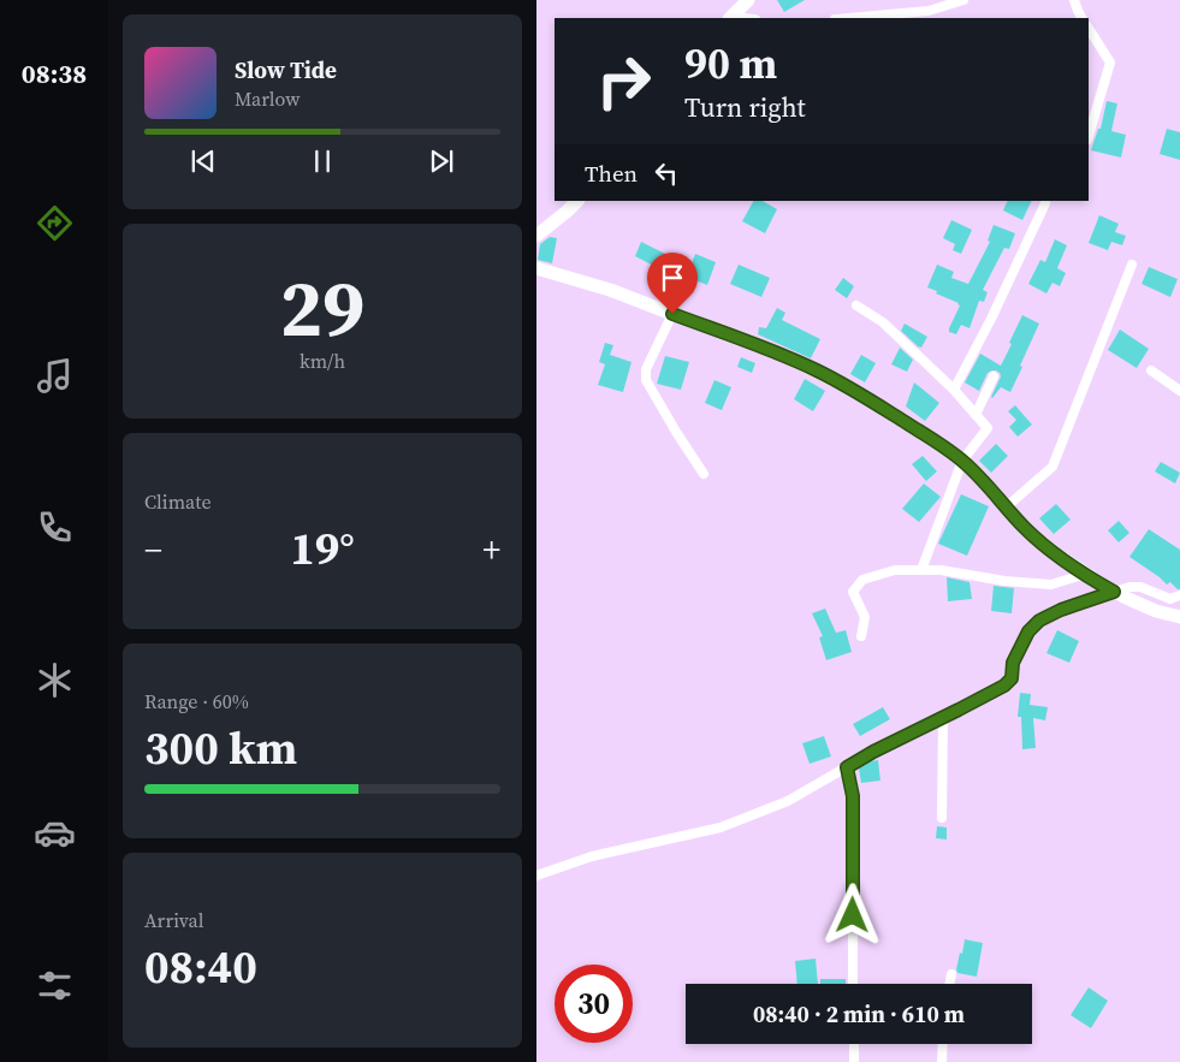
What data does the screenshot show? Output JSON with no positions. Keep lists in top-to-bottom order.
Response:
{
  "page": {
    "tabs": "08:38",
    "turn": ["90 m", "Turn right"],
    "song": ["Slow Tide", "Marlow"],
    "then": "Then",
    "tile": [
      ["29", "km/h"],
      "Climate",
      ["Range · 60%", "300 km"],
      ["Arrival", "08:40"]
    ],
    "heat": ["−", "19°", "+"],
    "limit": "30",
    "trip": "08:40 · 2 min · 610 m"
  }
}
